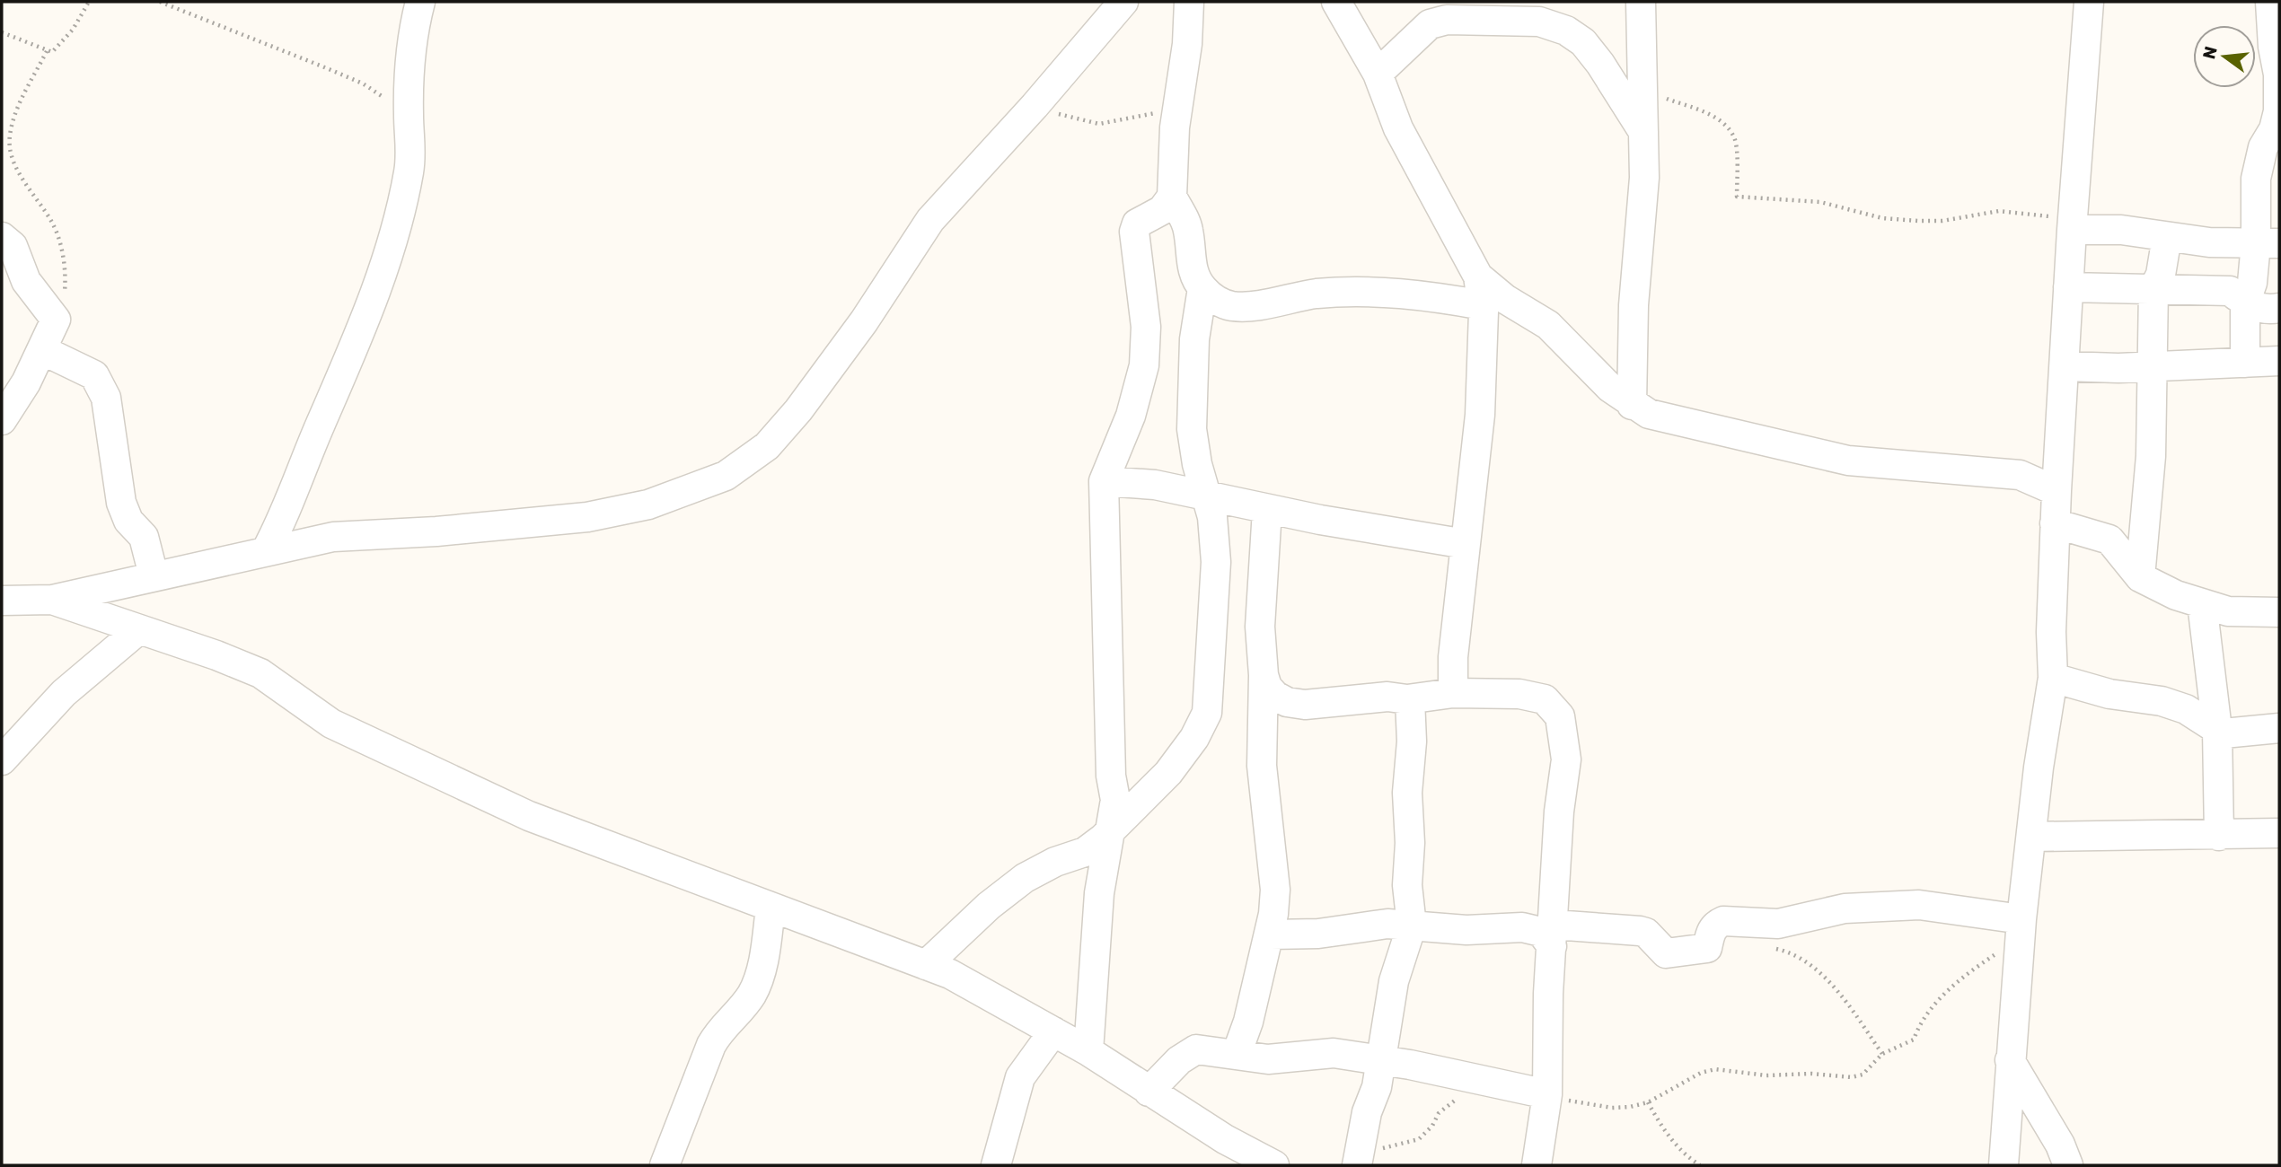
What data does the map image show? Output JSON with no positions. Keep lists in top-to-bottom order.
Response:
{
  "north": "left"
}
